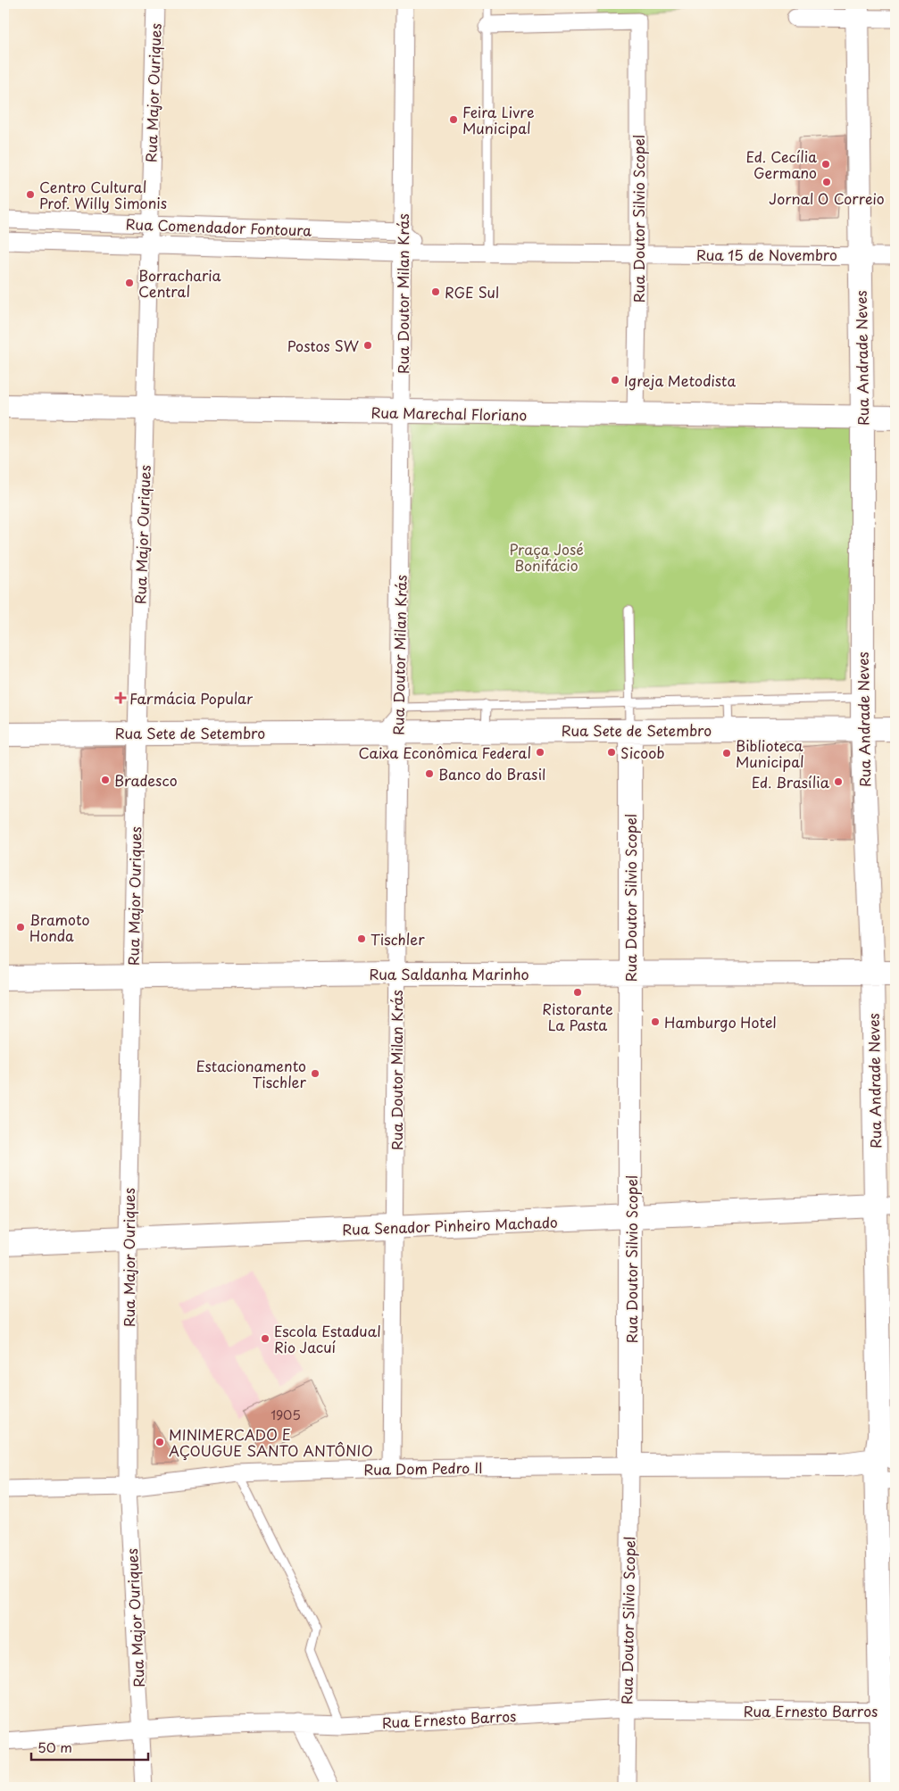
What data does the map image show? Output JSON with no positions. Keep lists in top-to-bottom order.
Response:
{
  "streets": {
    "main road": [
      "Rua Doutor Silvio Scopel",
      "Rua Andrade Neves",
      "Rua Marechal Floriano",
      "Rua Sete de Setembro",
      "Rua Saldanha Marinho",
      "Rua Senador Pinheiro Machado",
      "Rua Dom Pedro II"
    ],
    "street": [
      "Rua Major Ouriques",
      "Rua Comendador Fontoura",
      "Rua 15 de Novembro",
      "Rua Doutor Milan Krás",
      "Rua Ernesto Barros"
    ]
  },
  "crossings": [
    ["Rua Major Ouriques", "Rua Comendador Fontoura"],
    ["Rua Major Ouriques", "Rua Marechal Floriano"],
    ["Rua Major Ouriques", "Rua Sete de Setembro"],
    ["Rua Major Ouriques", "Rua Saldanha Marinho"],
    ["Rua Major Ouriques", "Rua Senador Pinheiro Machado"],
    ["Rua Major Ouriques", "Rua Dom Pedro II"],
    ["Rua Major Ouriques", "Rua Ernesto Barros"],
    ["Rua Doutor Silvio Scopel", "Rua Comendador Fontoura"],
    ["Rua Doutor Silvio Scopel", "Rua 15 de Novembro"],
    ["Rua Doutor Silvio Scopel", "Rua Marechal Floriano"],
    ["Rua Doutor Silvio Scopel", "Rua Sete de Setembro"],
    ["Rua Doutor Silvio Scopel", "Rua Saldanha Marinho"],
    ["Rua Doutor Silvio Scopel", "Rua Senador Pinheiro Machado"],
    ["Rua Doutor Silvio Scopel", "Rua Dom Pedro II"],
    ["Rua Doutor Silvio Scopel", "Rua Ernesto Barros"],
    ["Rua Comendador Fontoura", "Rua 15 de Novembro"],
    ["Rua Comendador Fontoura", "Rua Doutor Milan Krás"],
    ["Rua 15 de Novembro", "Rua Andrade Neves"],
    ["Rua Doutor Milan Krás", "Rua Marechal Floriano"],
    ["Rua Doutor Milan Krás", "Rua Sete de Setembro"],
    ["Rua Doutor Milan Krás", "Rua Saldanha Marinho"],
    ["Rua Doutor Milan Krás", "Rua Senador Pinheiro Machado"],
    ["Rua Doutor Milan Krás", "Rua Dom Pedro II"],
    ["Rua Andrade Neves", "Rua Marechal Floriano"],
    ["Rua Andrade Neves", "Rua Sete de Setembro"],
    ["Rua Andrade Neves", "Rua Saldanha Marinho"],
    ["Rua Andrade Neves", "Rua Senador Pinheiro Machado"],
    ["Rua Andrade Neves", "Rua Dom Pedro II"],
    ["Rua Andrade Neves", "Rua Ernesto Barros"]
  ],
  "parks": ["Praça José Bonifácio"],
  "places": {
    "other": [
      "Feira Livre Municipal",
      "Ed. Cecília Germano",
      "Jornal O Correio",
      "Centro Cultural Prof. Willy Simonis",
      "Borracharia Central",
      "RGE Sul",
      "Postos SW",
      "Igreja Metodista",
      "Caixa Econômica Federal",
      "Sicoob",
      "Biblioteca Municipal",
      "Banco do Brasil",
      "Bradesco",
      "Ed. Brasília",
      "Bramoto Honda",
      "Tischler",
      "Ristorante La Pasta",
      "Hamburgo Hotel",
      "Estacionamento Tischler",
      "Escola Estadual Rio Jacuí",
      "MINIMERCADO E AÇOUGUE SANTO ANTÔNIO"
    ],
    "health": ["Farmácia Popular"]
  },
  "house_numbers": ["1905"],
  "scale_bar": "50 m"
}
